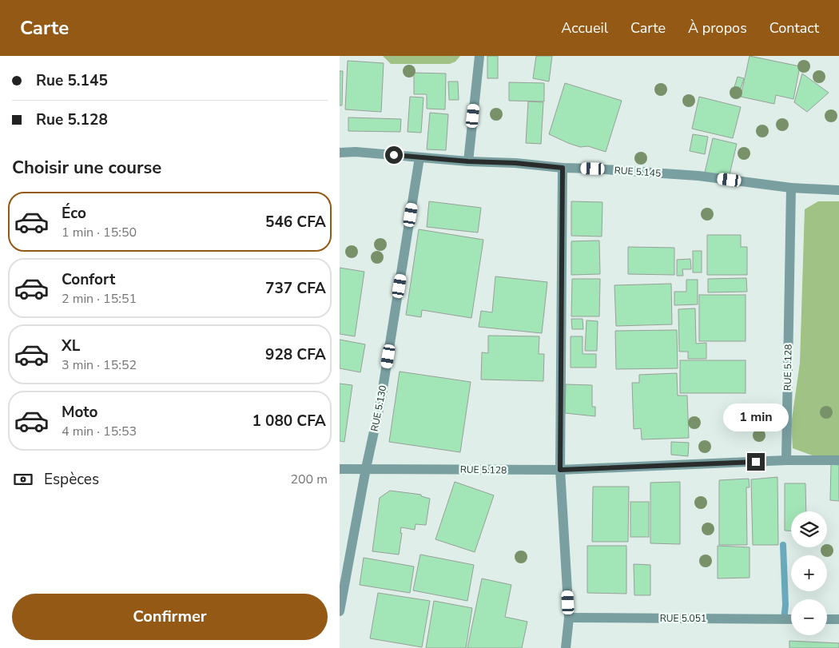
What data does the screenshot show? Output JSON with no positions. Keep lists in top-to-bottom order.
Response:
{
  "streets": {
    "street": [
      "RUE 5.145",
      "RUE 5.128",
      "RUE 5.130",
      "RUE 5.051"
    ]
  },
  "crossings": [
    ["RUE 5.145", "RUE 5.128"],
    ["RUE 5.145", "RUE 5.130"],
    ["RUE 5.128", "RUE 5.130"]
  ],
  "page": {
    "header": "Carte",
    "nav": [
      "Accueil",
      "Carte",
      "À propos",
      "Contact"
    ],
    "banner": ["Rue 5.145", "Rue 5.128"],
    "heading": "Choisir une course",
    "list": [
      {
        "name": "Éco",
        "note": "1 min · 15:50",
        "value": "546 CFA"
      },
      {
        "name": "Confort",
        "note": "2 min · 15:51",
        "value": "737 CFA"
      },
      {
        "name": "XL",
        "note": "3 min · 15:52",
        "value": "928 CFA"
      },
      {
        "name": "Moto",
        "note": "4 min · 15:53",
        "value": "1 080 CFA"
      }
    ],
    "bubble": "1 min",
    "pay": ["Espèces", "200 m"],
    "map_buttons": ["+", "−"],
    "buttons": "Confirmer"
  }
}
